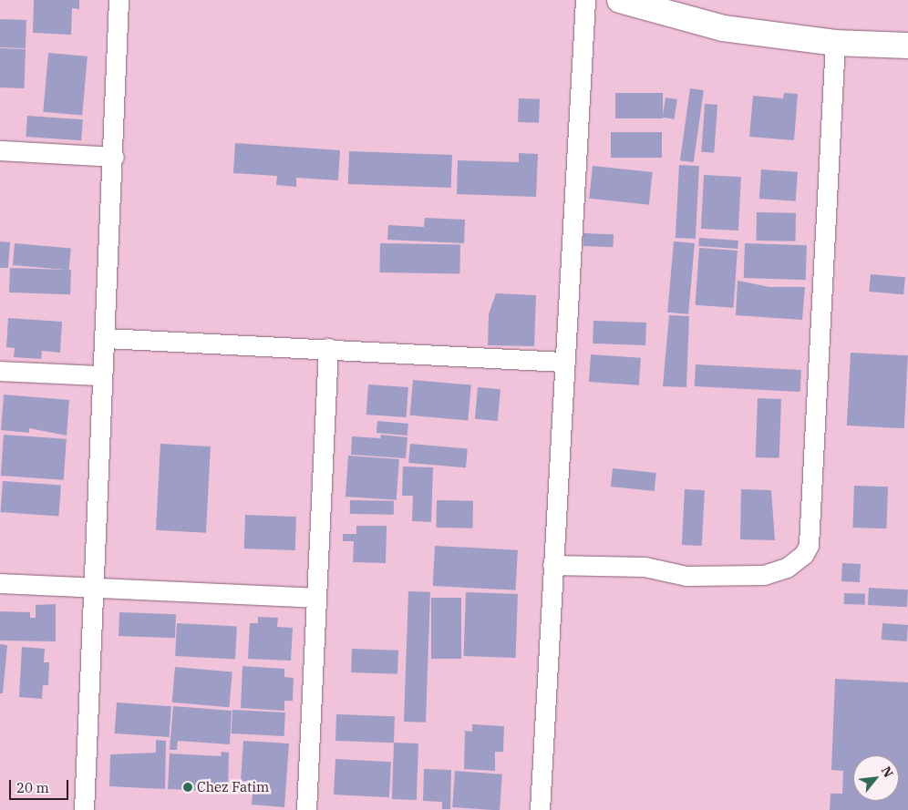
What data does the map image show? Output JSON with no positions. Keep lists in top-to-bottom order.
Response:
{
  "places": ["Chez Fatim"],
  "scale_bar": "20 m",
  "north": "top right"
}
